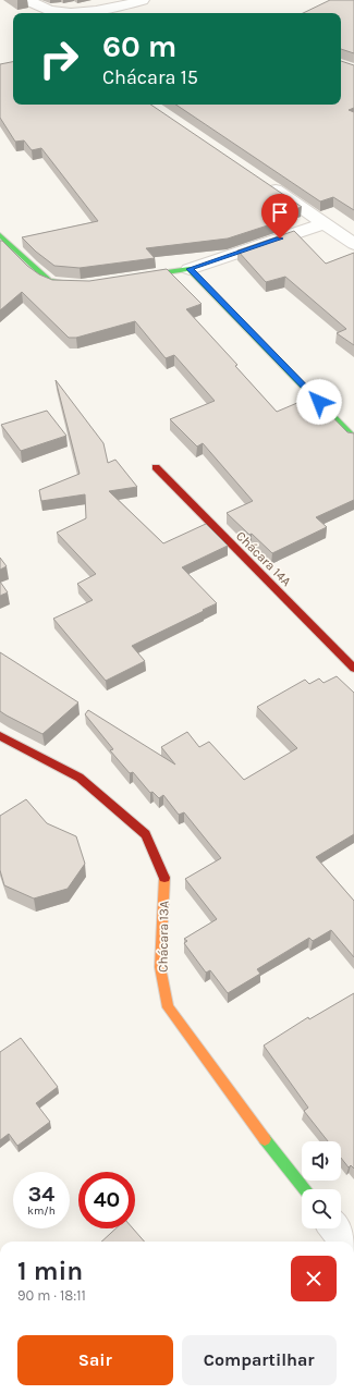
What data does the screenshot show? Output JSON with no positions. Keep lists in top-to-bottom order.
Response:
{
  "streets": {
    "street": ["Chácara 14A", "Chácara 13A"]
  },
  "page": {
    "turn": ["60 m", "Chácara 15"],
    "speed": "34 km/h",
    "limit": "40",
    "heading": ["1 min", "90 m · 18:11"],
    "buttons": ["Sair", "Compartilhar"]
  }
}
